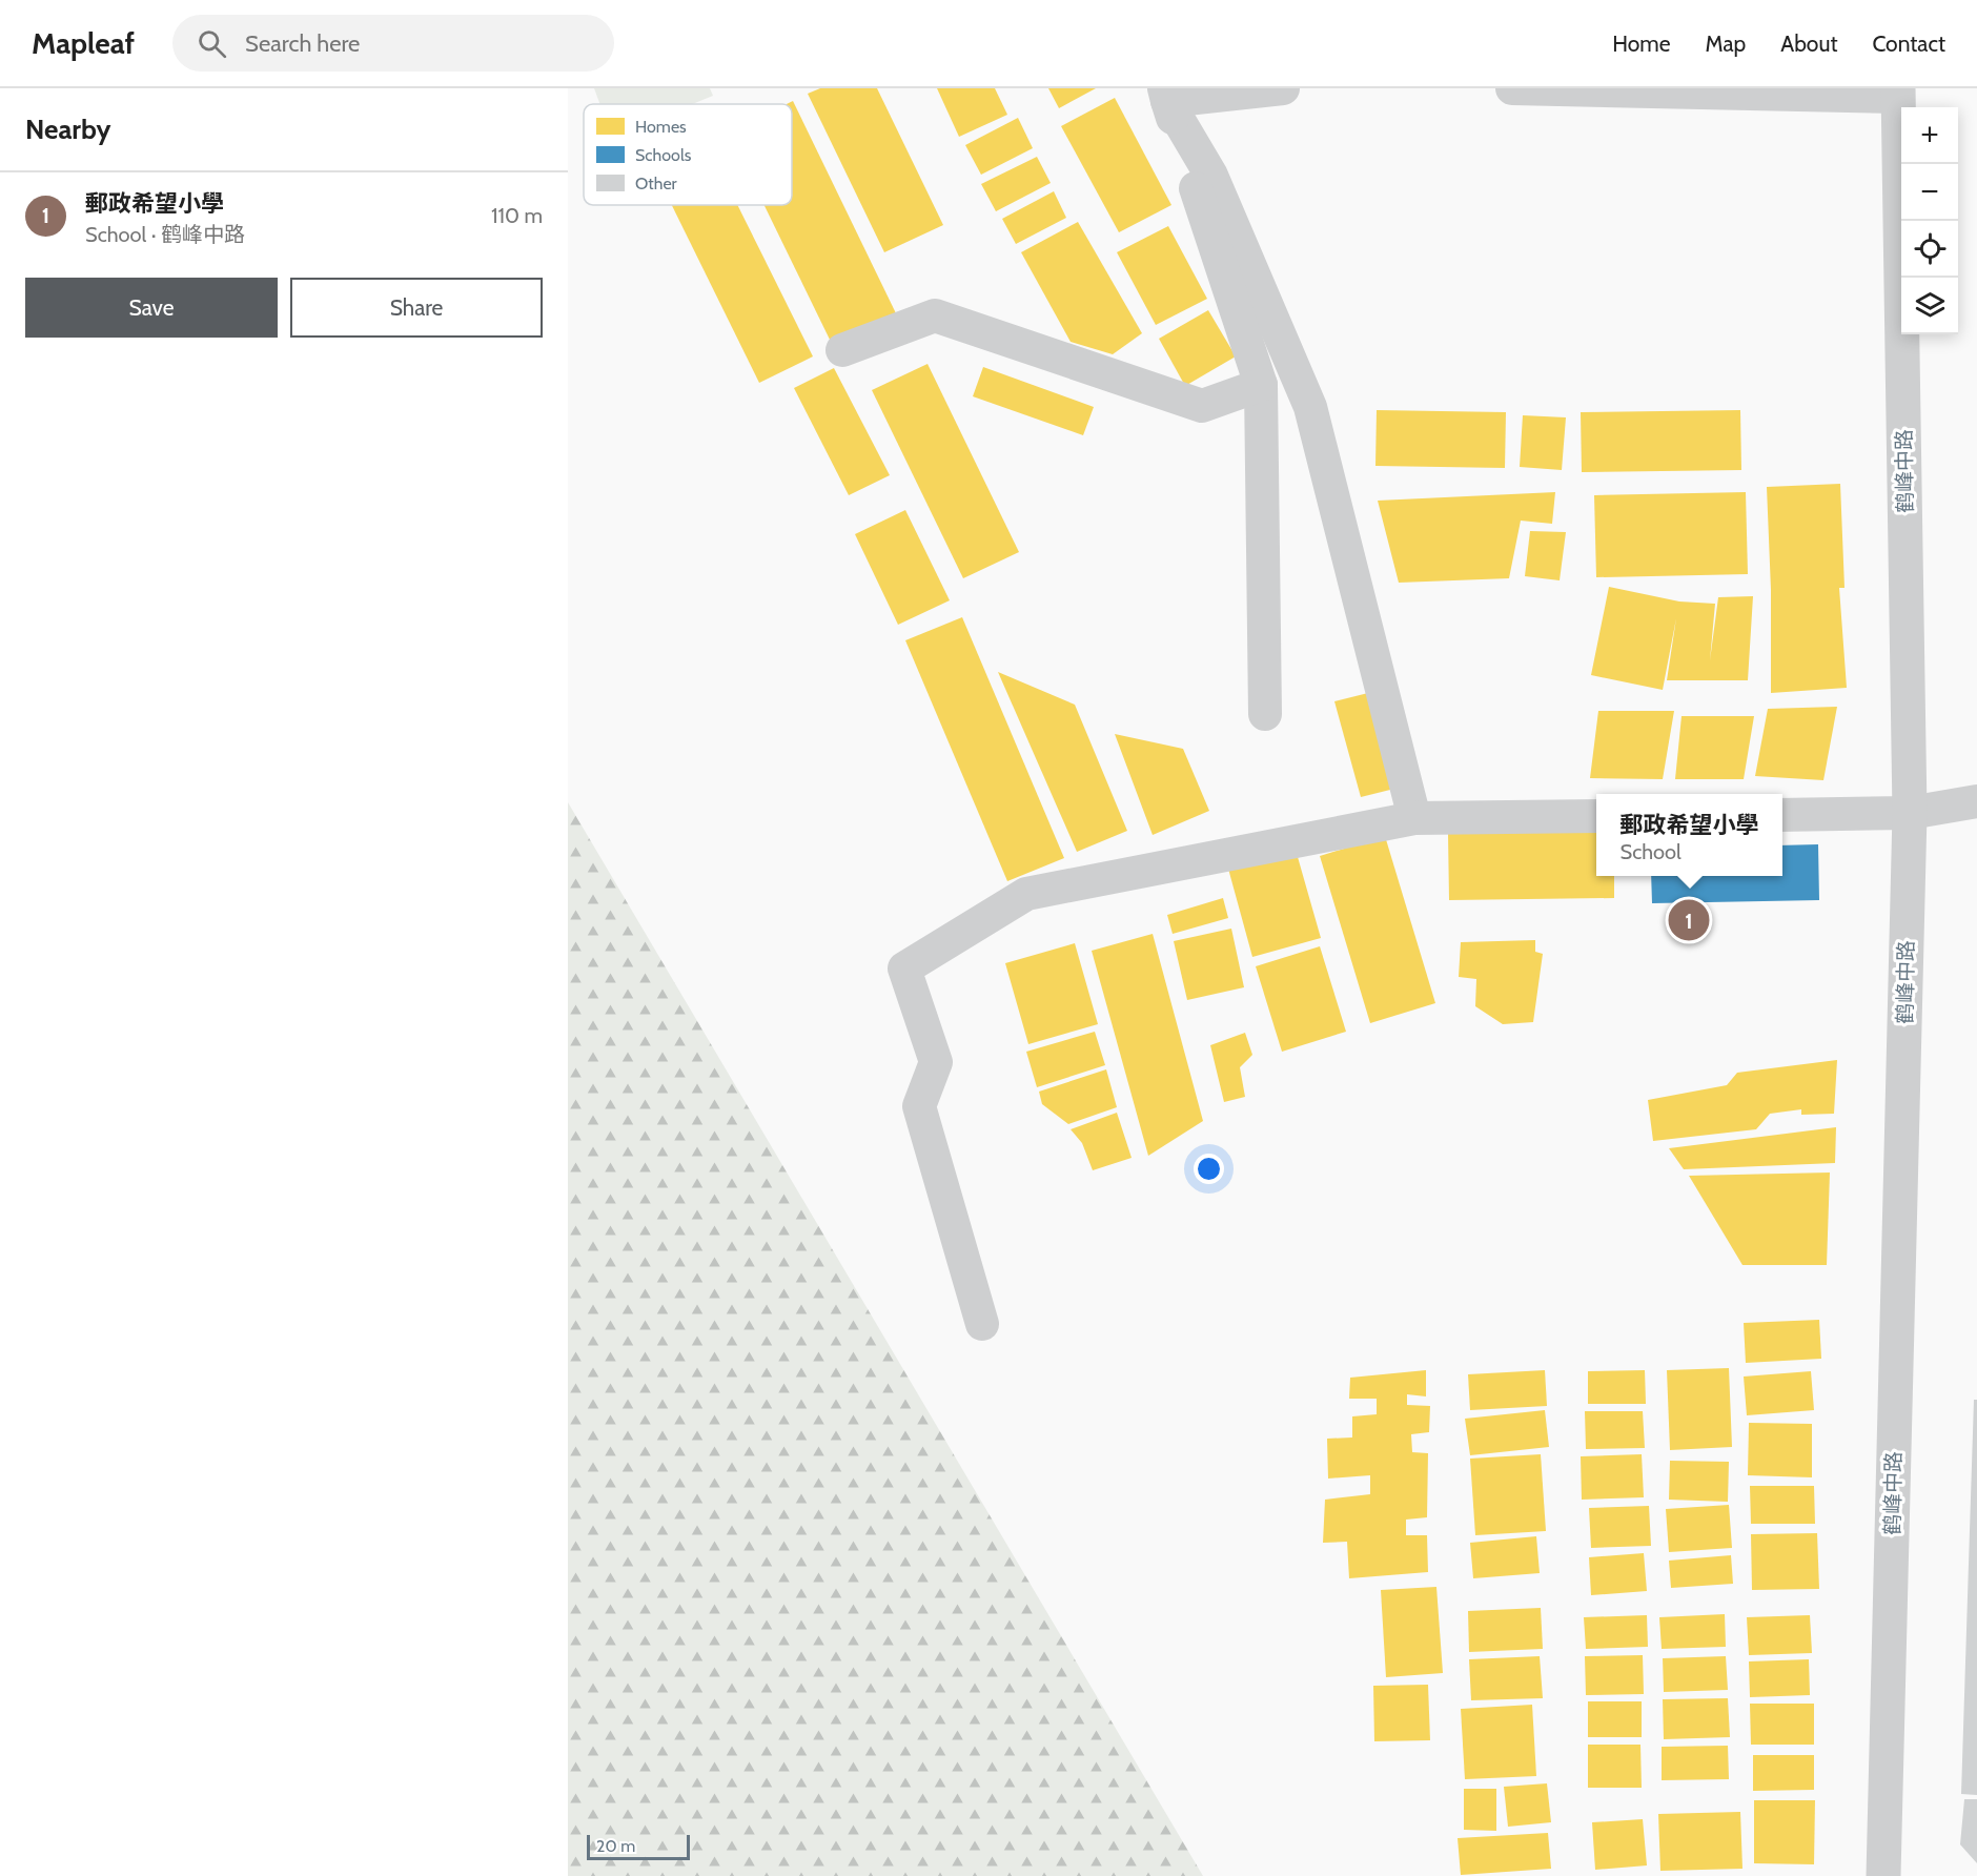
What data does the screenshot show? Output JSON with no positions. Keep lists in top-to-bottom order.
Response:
{
  "streets": {
    "street": ["鹤峰中路"]
  },
  "legend": ["Homes", "Schools", "Other"],
  "scale_bar": "20 m",
  "page": {
    "header": "Mapleaf",
    "search": "Search here",
    "nav": [
      "Home",
      "Map",
      "About",
      "Contact"
    ],
    "heading": "Nearby",
    "map_buttons": ["+", "−"],
    "list": [
      {
        "mark": "1",
        "name": "郵政希望小學",
        "note": "School · 鹤峰中路",
        "value": "110 m"
      }
    ],
    "buttons": ["Save", "Share"],
    "popup": ["郵政希望小學", "School"],
    "pins": "1",
    "scale": "20 m"
  }
}
